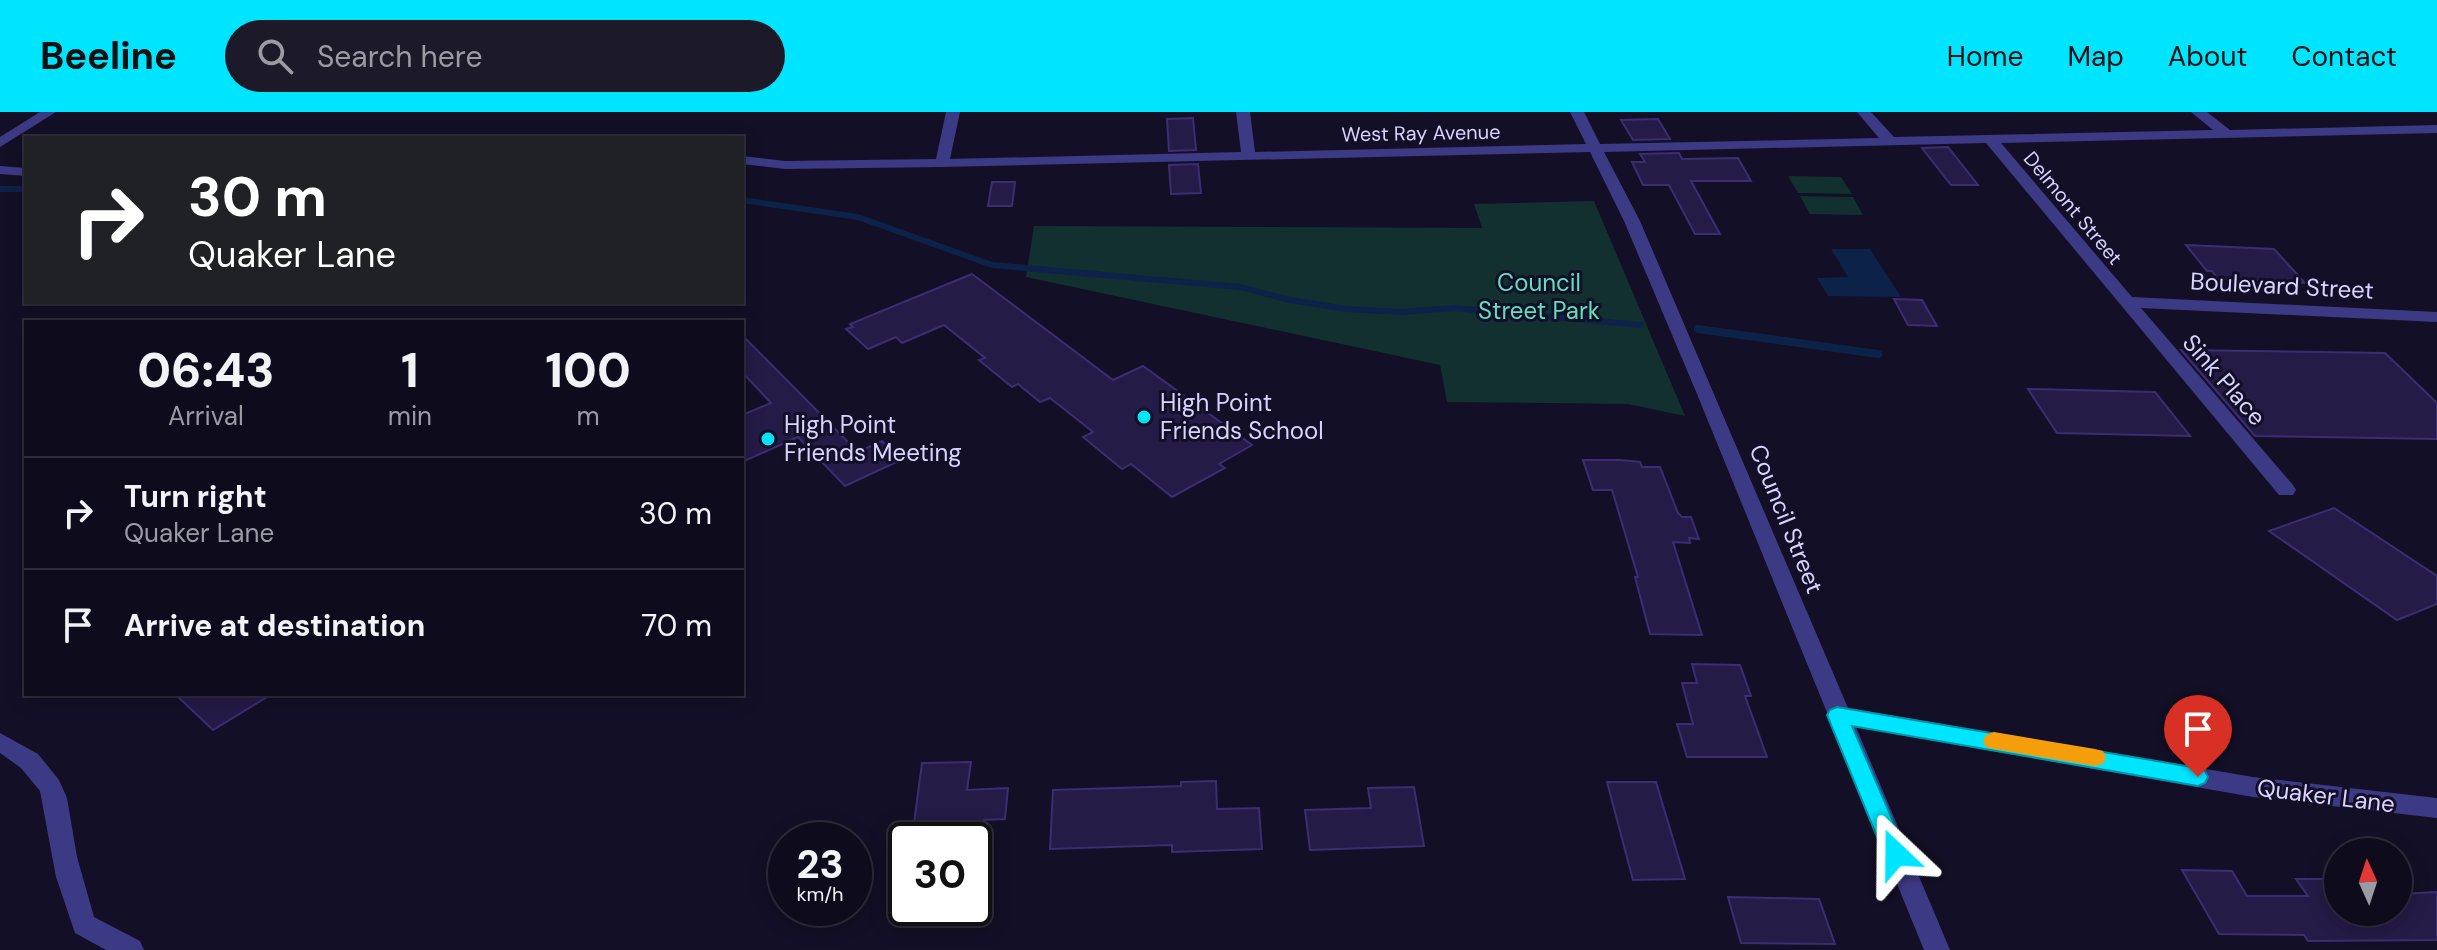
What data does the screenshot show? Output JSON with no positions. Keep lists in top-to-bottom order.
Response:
{
  "streets": {
    "street": [
      "West Ray Avenue",
      "Delmont Street",
      "Boulevard Street",
      "Sink Place",
      "Council Street",
      "Quaker Lane"
    ]
  },
  "crossings": [
    ["West Ray Avenue", "Delmont Street"],
    ["West Ray Avenue", "Council Street"],
    ["Delmont Street", "Boulevard Street"],
    ["Delmont Street", "Sink Place"],
    ["Boulevard Street", "Sink Place"],
    ["Council Street", "Quaker Lane"]
  ],
  "parks": ["Council Street Park"],
  "places": ["High Point Friends School", "High Point Friends Meeting"],
  "north": "top",
  "page": {
    "header": "Beeline",
    "search": "Search here",
    "nav": [
      "Home",
      "Map",
      "About",
      "Contact"
    ],
    "turn": ["30 m", "Quaker Lane"],
    "eta": [
      "06:43",
      "Arrival",
      "1",
      "min",
      "100",
      "m"
    ],
    "list": [
      {
        "name": "Turn right",
        "note": "Quaker Lane",
        "value": "30 m"
      },
      {
        "name": "Arrive at destination",
        "value": "70 m"
      }
    ],
    "speed": "23 km/h",
    "limit": "30"
  }
}
